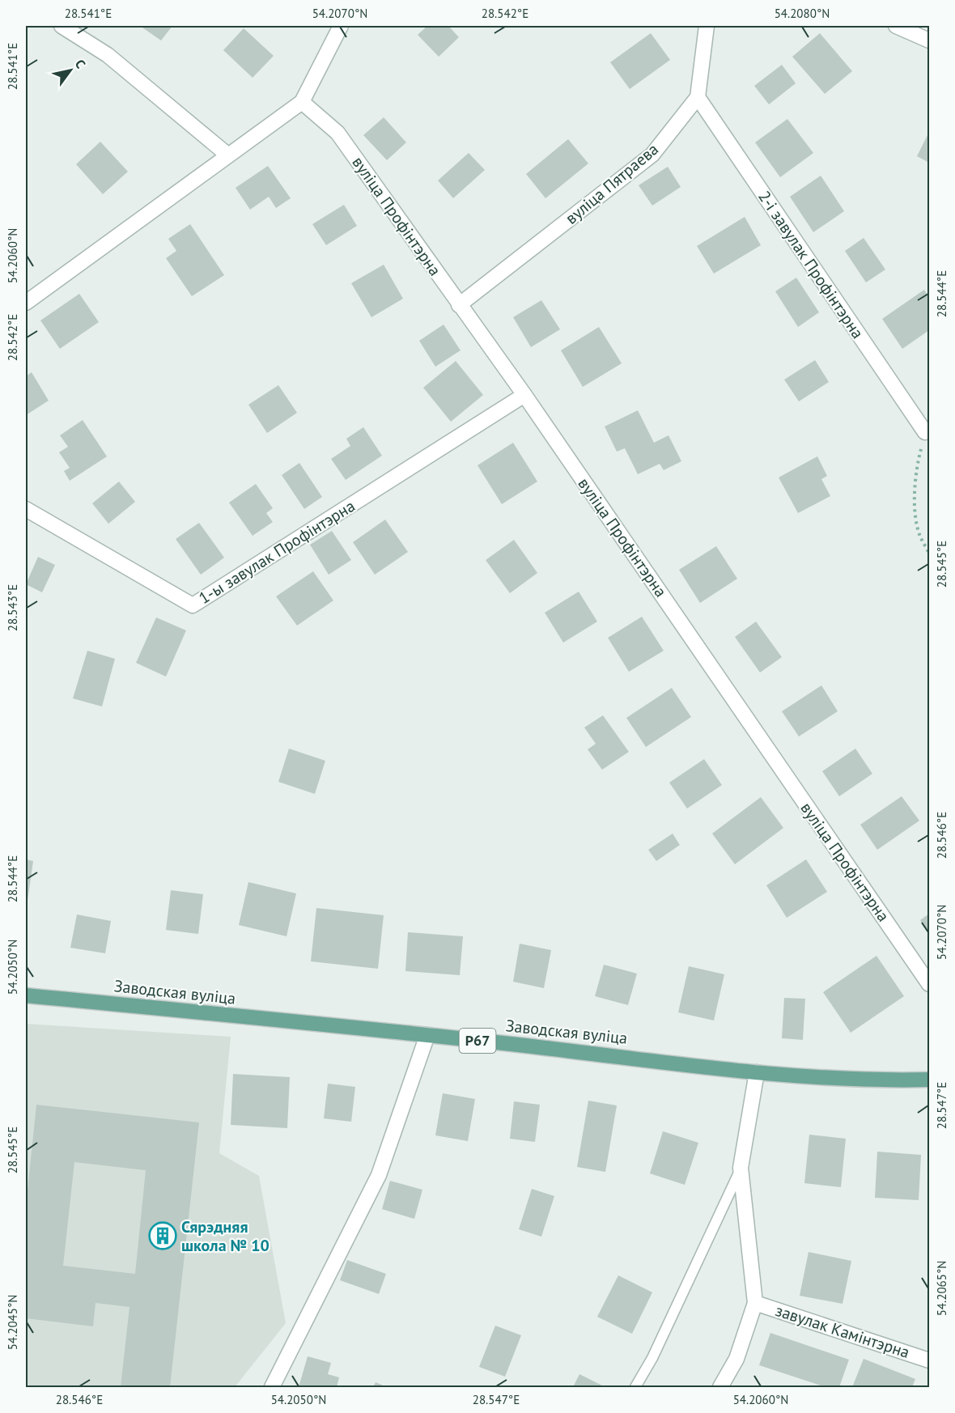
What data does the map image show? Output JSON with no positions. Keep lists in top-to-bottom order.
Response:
{
  "streets": {
    "main road": ["Заводская вуліца", "Р67"],
    "street": [
      "вуліца Пятраева",
      "вуліца Профінтэрна",
      "2-і завулак Профінтэрна",
      "1-ы завулак Профінтэрна",
      "завулак Камінтэрна"
    ]
  },
  "crossings": [
    ["вуліца Пятраева", "вуліца Профінтэрна"],
    ["вуліца Пятраева", "2-і завулак Профінтэрна"],
    ["вуліца Профінтэрна", "1-ы завулак Профінтэрна"]
  ],
  "places": {
    "building": ["Сярэдняя школа № 10"]
  },
  "north": "top right",
  "coordinates": [
    "28.541°E",
    "54.2070°N",
    "28.542°E",
    "54.2080°N",
    "54.2060°N",
    "28.544°E",
    "28.545°E",
    "28.543°E",
    "28.546°E",
    "54.2050°N",
    "28.547°E",
    "54.2065°N",
    "54.2045°N"
  ]
}
